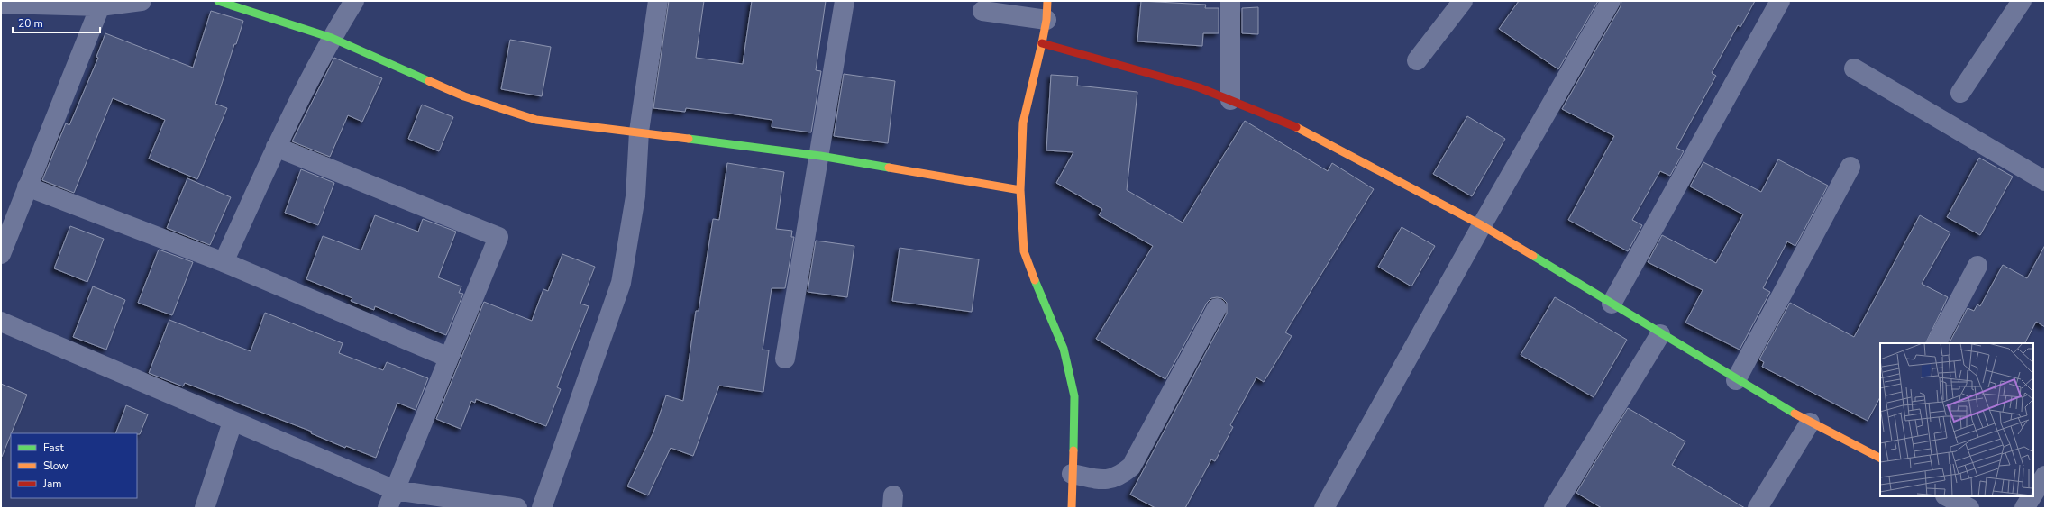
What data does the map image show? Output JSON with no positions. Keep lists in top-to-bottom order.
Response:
{
  "legend": ["Fast", "Slow", "Jam"],
  "scale_bar": "20 m"
}
